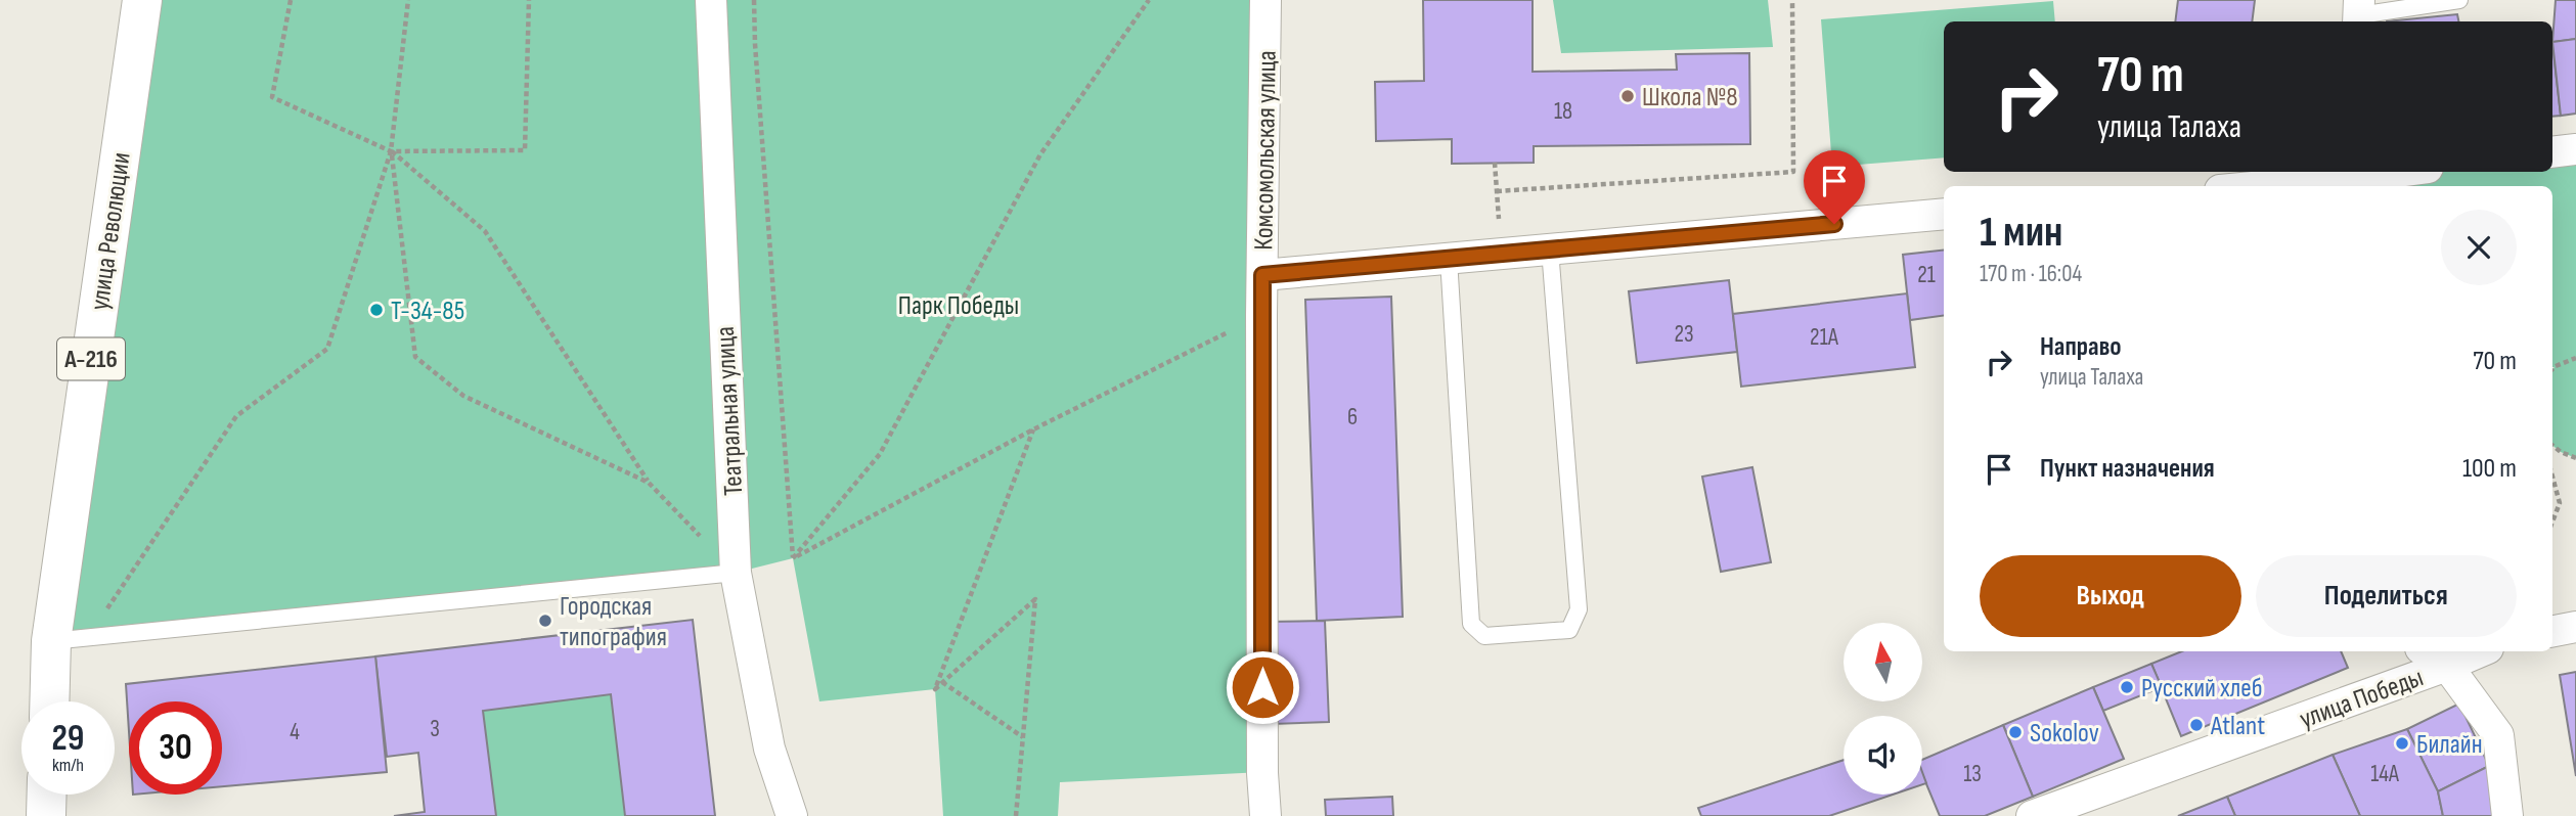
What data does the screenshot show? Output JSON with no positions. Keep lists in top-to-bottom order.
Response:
{
  "streets": {
    "main road": ["улица Революции", "А-216"],
    "street": ["Комсомольская улица", "Театральная улица", "улица Победы"]
  },
  "parks": ["Парк Победы"],
  "places": [
    "Школа №8",
    "Т-34-85",
    "Городская типография",
    "Русский хлеб",
    "Atlant",
    "Sokolov",
    "Билайн"
  ],
  "house_numbers": [
    "18",
    "21",
    "23",
    "21А",
    "6",
    "3",
    "4",
    "13",
    "14А"
  ],
  "north": "top",
  "page": {
    "turn": ["70 m", "улица Талаха"],
    "heading": ["1 мин", "170 m · 16:04"],
    "list": [
      {
        "name": "Направо",
        "note": "улица Талаха",
        "value": "70 m"
      },
      {
        "name": "Пункт назначения",
        "value": "100 m"
      }
    ],
    "buttons": ["Выход", "Поделиться"],
    "speed": "29 km/h",
    "limit": "30"
  }
}
